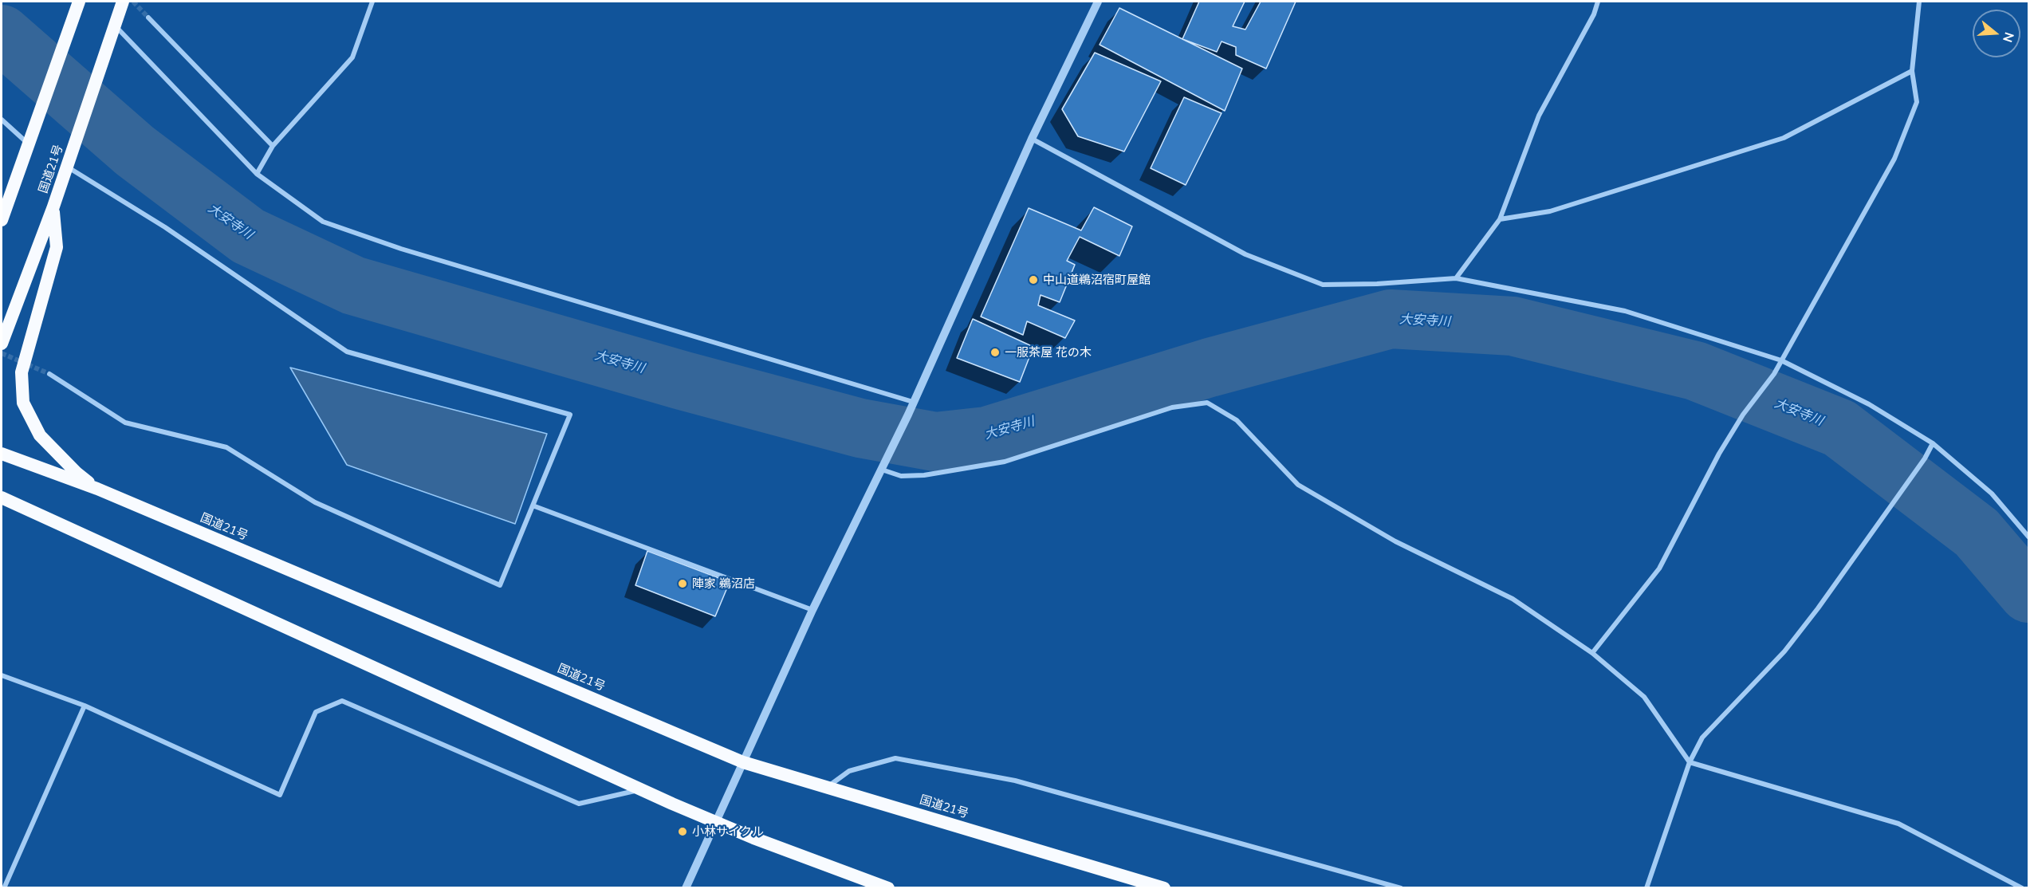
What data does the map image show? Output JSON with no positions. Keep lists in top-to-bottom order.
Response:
{
  "streets": {
    "highway": ["国道21号"]
  },
  "water": ["大安寺川"],
  "places": [
    "中山道鵜沼宿町屋館",
    "一服茶屋 花の木",
    "陣家 鵜沼店",
    "小林サイクル"
  ],
  "north": "right"
}
